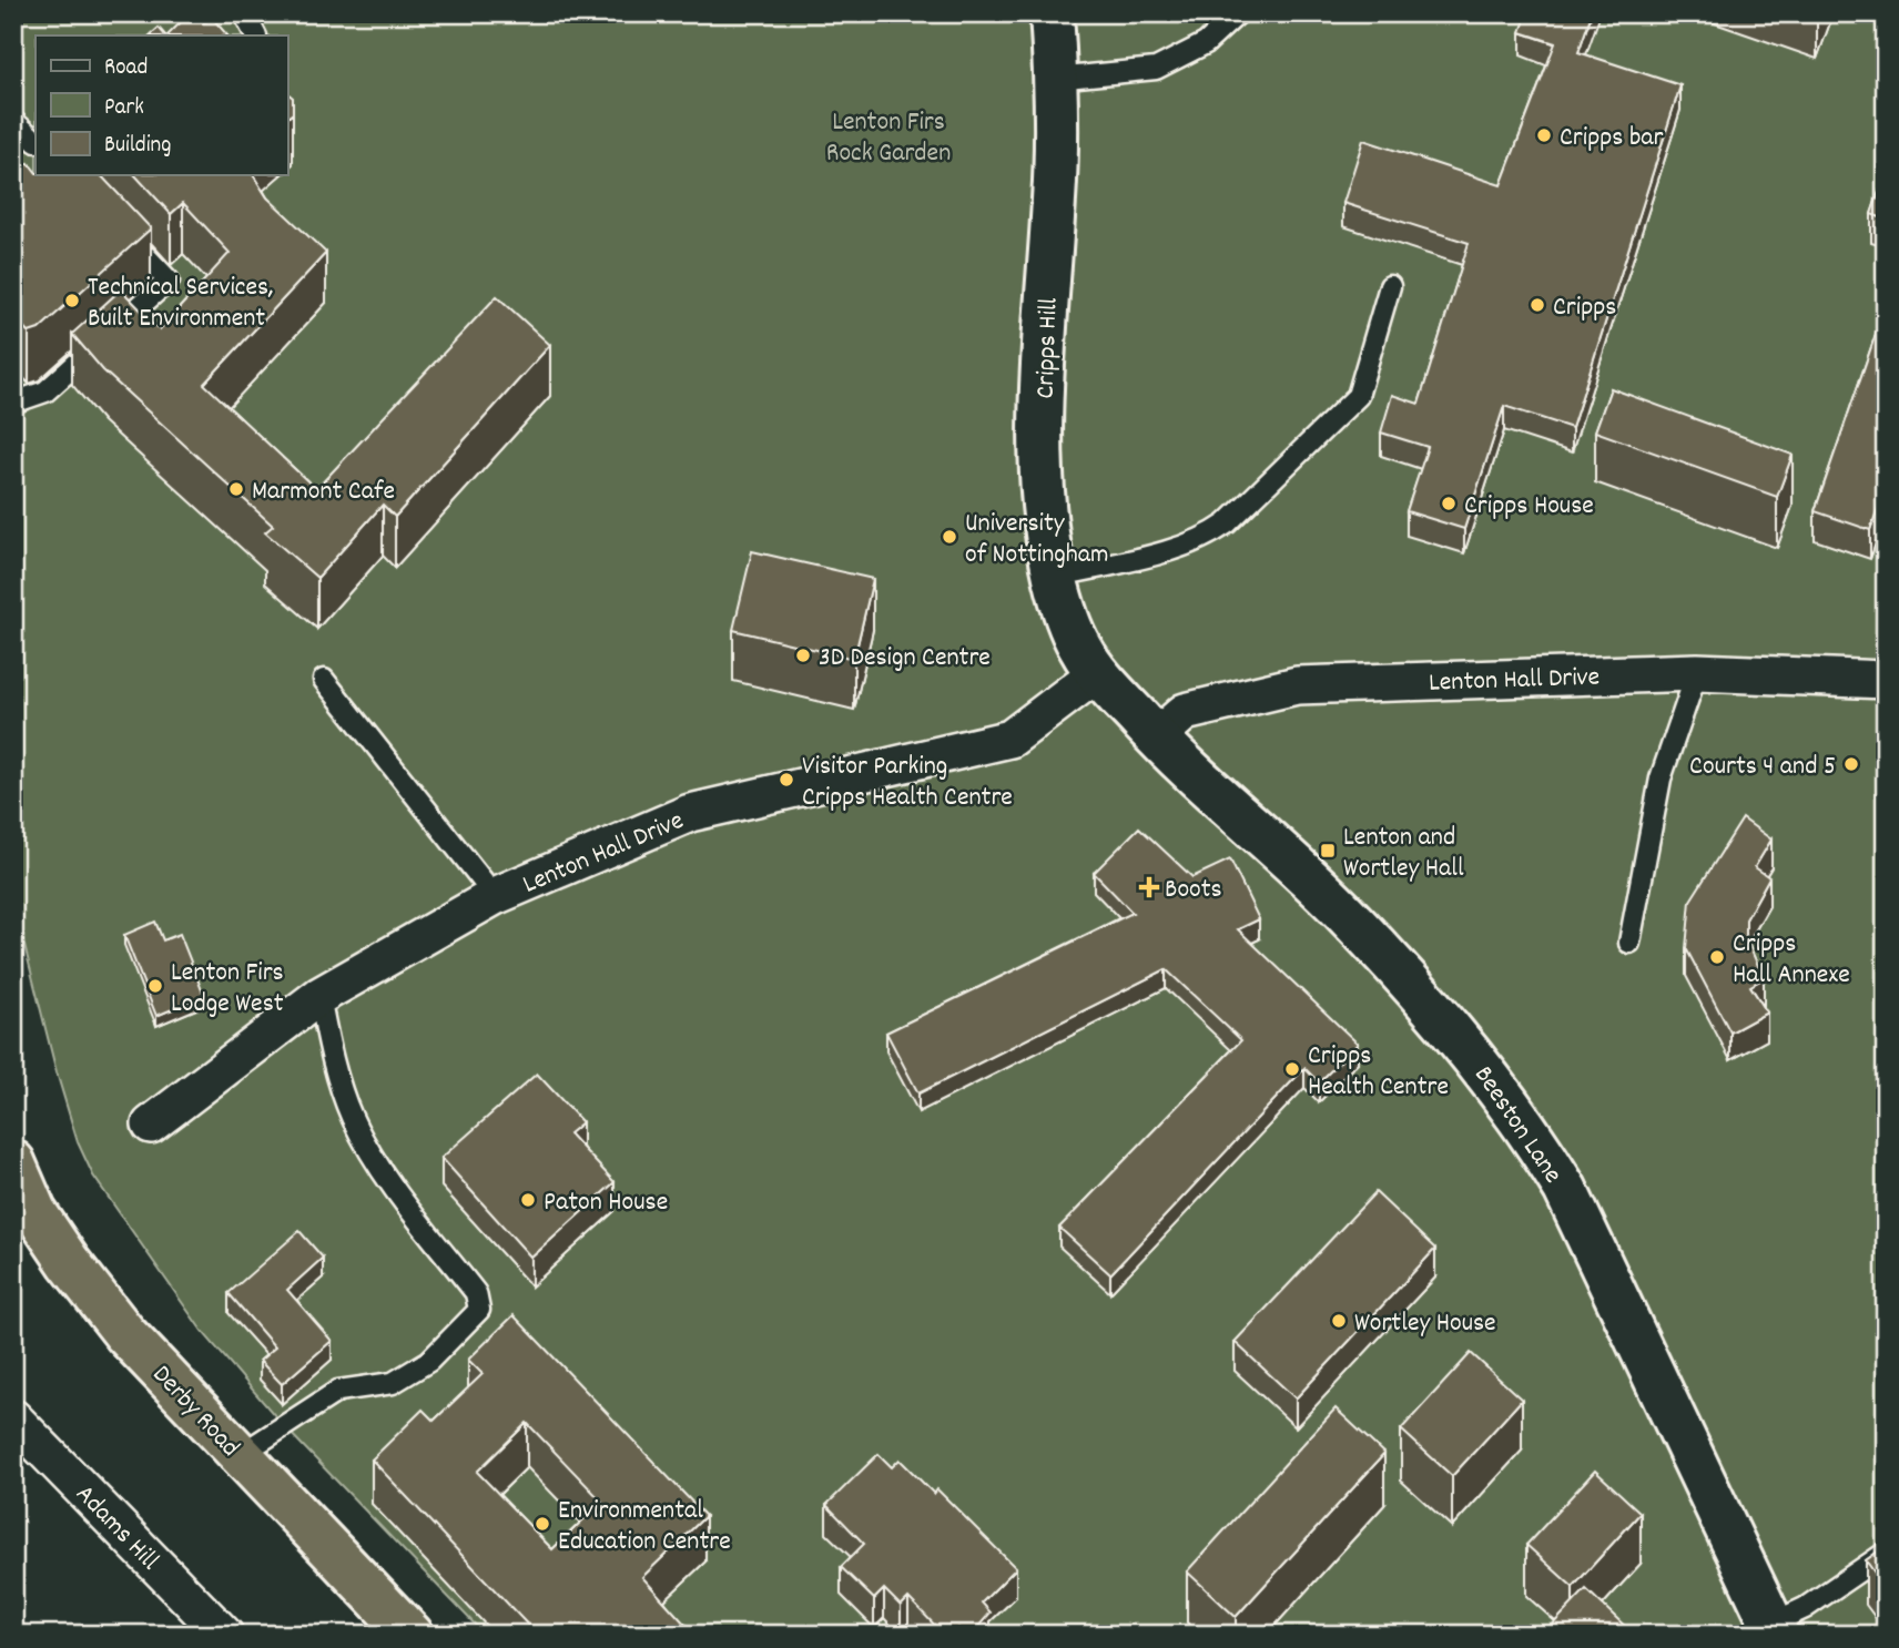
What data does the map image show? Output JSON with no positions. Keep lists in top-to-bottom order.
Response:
{
  "streets": {
    "highway": ["Derby Road"],
    "street": [
      "Cripps Hill",
      "Lenton Hall Drive",
      "Beeston Lane",
      "Adams Hill"
    ]
  },
  "crossings": [
    ["Cripps Hill", "Lenton Hall Drive"],
    ["Cripps Hill", "Beeston Lane"],
    ["Lenton Hall Drive", "Beeston Lane"]
  ],
  "parks": ["Lenton Firs Rock Garden"],
  "places": {
    "other": [
      "Cripps bar",
      "Technical Services, Built Environment",
      "Cripps",
      "Marmont Cafe",
      "Cripps House",
      "University of Nottingham",
      "3D Design Centre",
      "Courts 4 and 5",
      "Visitor Parking Cripps Health Centre",
      "Cripps Hall Annexe",
      "Lenton Firs Lodge West",
      "Cripps Health Centre",
      "Paton House",
      "Wortley House",
      "Environmental Education Centre"
    ],
    "transit": ["Lenton and Wortley Hall"],
    "health": ["Boots"]
  },
  "legend": ["Road", "Park", "Building"]
}
